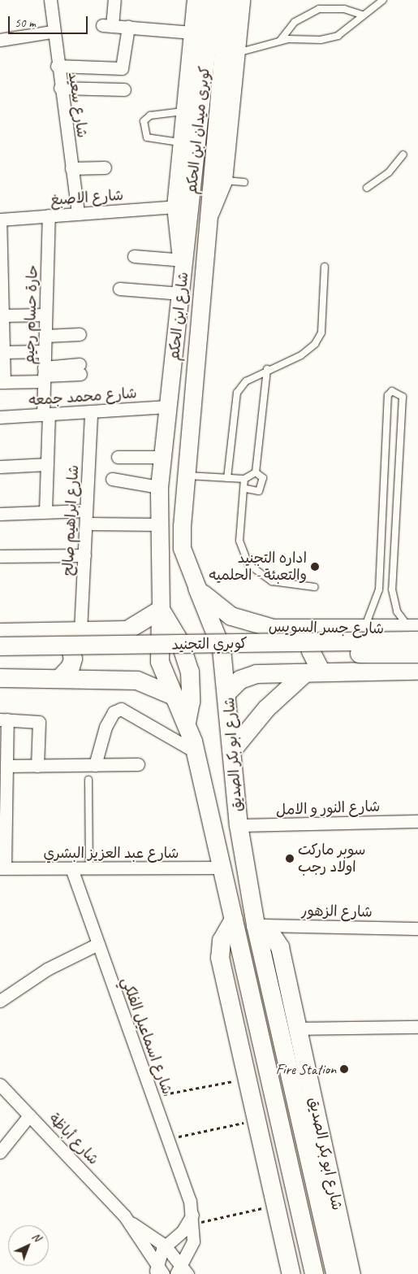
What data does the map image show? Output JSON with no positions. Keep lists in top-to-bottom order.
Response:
{
  "streets": {
    "main road": [
      "كوبرى ميدان ابن الحكم",
      "شارع ابن الحكم",
      "شارع جسر السويس",
      "كوبري التجنيد",
      "شارع ابو بكر الصديق"
    ],
    "street": [
      "شارع سعيد",
      "شارع الاصبغ",
      "حارة حسام رحيم",
      "شارع محمد جمعه",
      "شارع ابراهيم صالح",
      "شارع النور و الامل",
      "شارع عبد العزيز البشري",
      "شارع الزهور",
      "شارع اسماعيل الفلكي",
      "شارع أباظة"
    ]
  },
  "crossings": [
    ["شارع سعيد", "شارع الاصبغ"],
    ["كوبرى ميدان ابن الحكم", "شارع ابن الحكم"],
    ["شارع الاصبغ", "حارة حسام رحيم"],
    ["شارع الاصبغ", "شارع ابن الحكم"],
    ["حارة حسام رحيم", "شارع محمد جمعه"],
    ["شارع ابن الحكم", "شارع محمد جمعه"],
    ["شارع ابن الحكم", "شارع جسر السويس"],
    ["شارع ابن الحكم", "شارع ابو بكر الصديق"],
    ["شارع محمد جمعه", "شارع ابراهيم صالح"],
    ["شارع جسر السويس", "كوبري التجنيد"],
    ["شارع جسر السويس", "شارع ابو بكر الصديق"],
    ["شارع ابو بكر الصديق", "شارع النور و الامل"],
    ["شارع ابو بكر الصديق", "شارع عبد العزيز البشري"],
    ["شارع ابو بكر الصديق", "شارع الزهور"],
    ["شارع عبد العزيز البشري", "شارع اسماعيل الفلكي"],
    ["شارع اسماعيل الفلكي", "شارع أباظة"]
  ],
  "places": ["اداره التجنيد والتعبئة - الحلميه", "سوبر ماركت اولاد رجب", "Fire Station"],
  "scale_bar": "50 m",
  "north": "top right"
}
